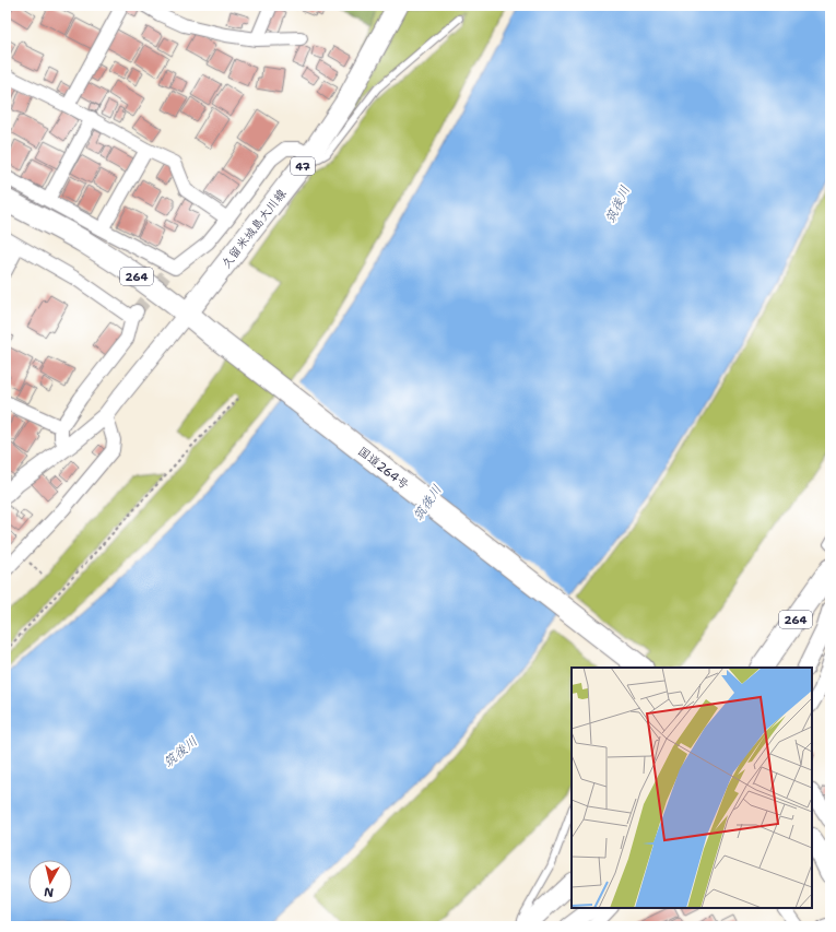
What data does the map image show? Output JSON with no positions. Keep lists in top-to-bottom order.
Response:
{
  "streets": {
    "highway": ["264", "国道264号"],
    "main road": ["47", "久留米城島大川線"]
  },
  "crossings": [
    ["久留米城島大川線", "264"],
    ["久留米城島大川線", "国道264号"],
    ["264", "国道264号"]
  ],
  "water": ["筑後川"],
  "north": "bottom"
}
